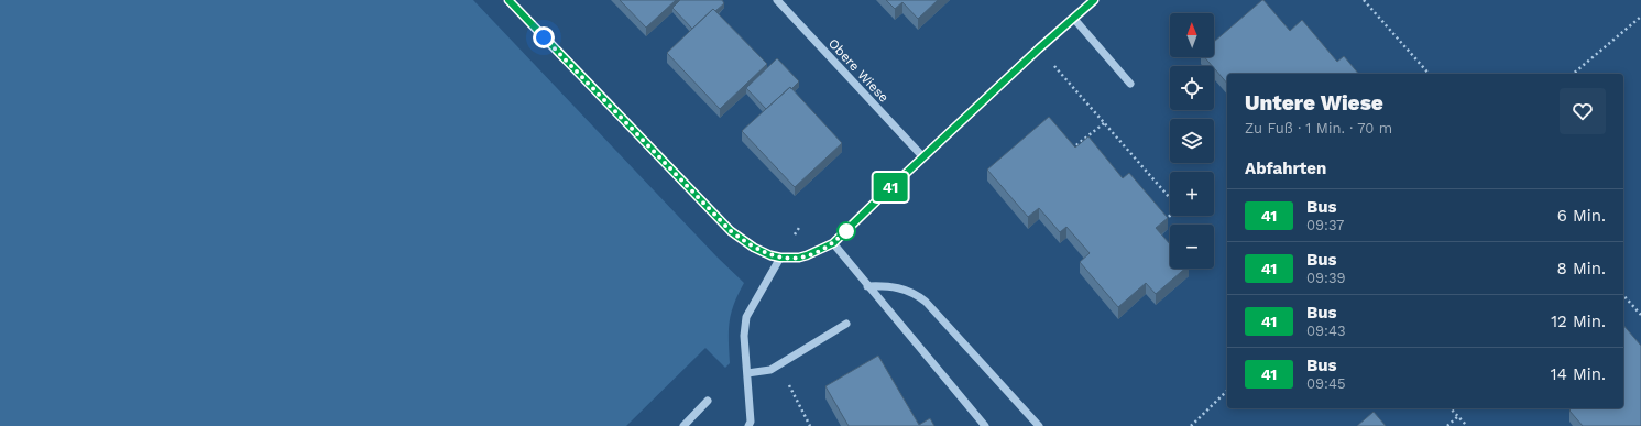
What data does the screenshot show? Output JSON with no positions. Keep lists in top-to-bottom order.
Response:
{
  "streets": {
    "street": ["Obere Wiese"]
  },
  "lines": ["bus line 41"],
  "north": "top",
  "page": {
    "on_map": "41",
    "map_buttons": ["+", "−"],
    "heading": [
      ["Untere Wiese", "Zu Fuß · 1 Min. · 70 m"],
      "Abfahrten"
    ],
    "list": [
      {
        "mark": "41",
        "name": "Bus",
        "note": "09:37",
        "value": "6 Min."
      },
      {
        "mark": "41",
        "name": "Bus",
        "note": "09:39",
        "value": "8 Min."
      },
      {
        "mark": "41",
        "name": "Bus",
        "note": "09:43",
        "value": "12 Min."
      },
      {
        "mark": "41",
        "name": "Bus",
        "note": "09:45",
        "value": "14 Min."
      }
    ]
  }
}
